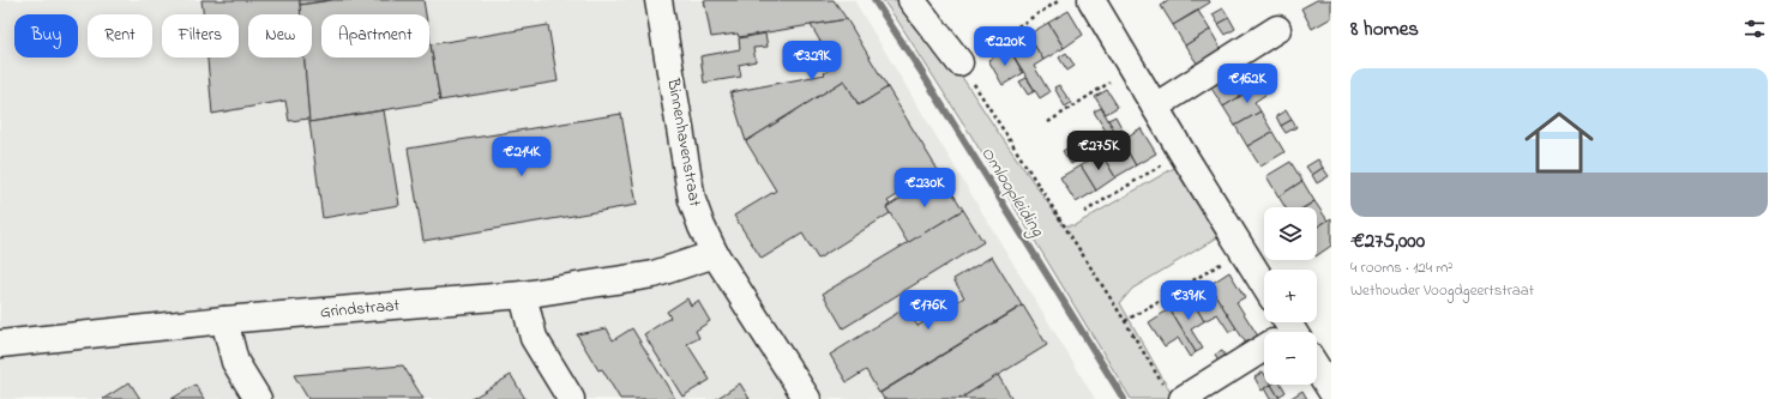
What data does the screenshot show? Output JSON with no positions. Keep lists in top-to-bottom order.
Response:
{
  "streets": {
    "street": ["Binnenhavenstraat", "Grindstraat"]
  },
  "crossings": [
    ["Binnenhavenstraat", "Grindstraat"]
  ],
  "water": ["Omloopleiding"],
  "page": {
    "heading": "8 homes",
    "chip": [
      "Buy",
      "Rent",
      "Filters",
      "New",
      "Apartment"
    ],
    "price": [
      "€220K",
      "€329K",
      "€162K",
      "€275K",
      "€214K",
      "€230K",
      "€391K",
      "€176K"
    ],
    "list": [
      {
        "name": "€275,000",
        "note": "4 rooms · 124 m² · Wethouder Voogdgeertstraat"
      }
    ],
    "map_buttons": ["+", "−"]
  }
}
